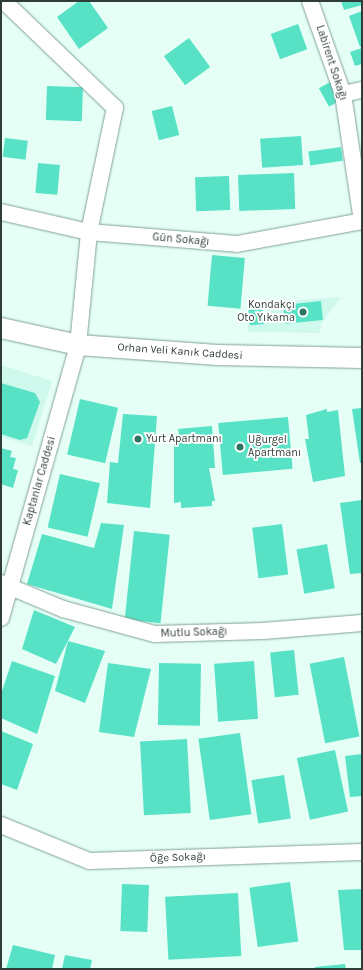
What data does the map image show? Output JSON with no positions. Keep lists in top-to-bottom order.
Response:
{
  "streets": {
    "street": [
      "Labirent Sokağı",
      "Gün Sokağı",
      "Orhan Veli Kanık Caddesi",
      "Kaptanlar Caddesi",
      "Mutlu Sokağı",
      "Öḡe Sokağı"
    ]
  },
  "crossings": [
    ["Labirent Sokağı", "Gün Sokağı"],
    ["Gün Sokağı", "Kaptanlar Caddesi"],
    ["Orhan Veli Kanık Caddesi", "Kaptanlar Caddesi"],
    ["Kaptanlar Caddesi", "Mutlu Sokağı"]
  ],
  "places": ["Kondakçı Oto Yıkama", "Yurt Apartmanı", "Uḡurgel Apartmanı"]
}
